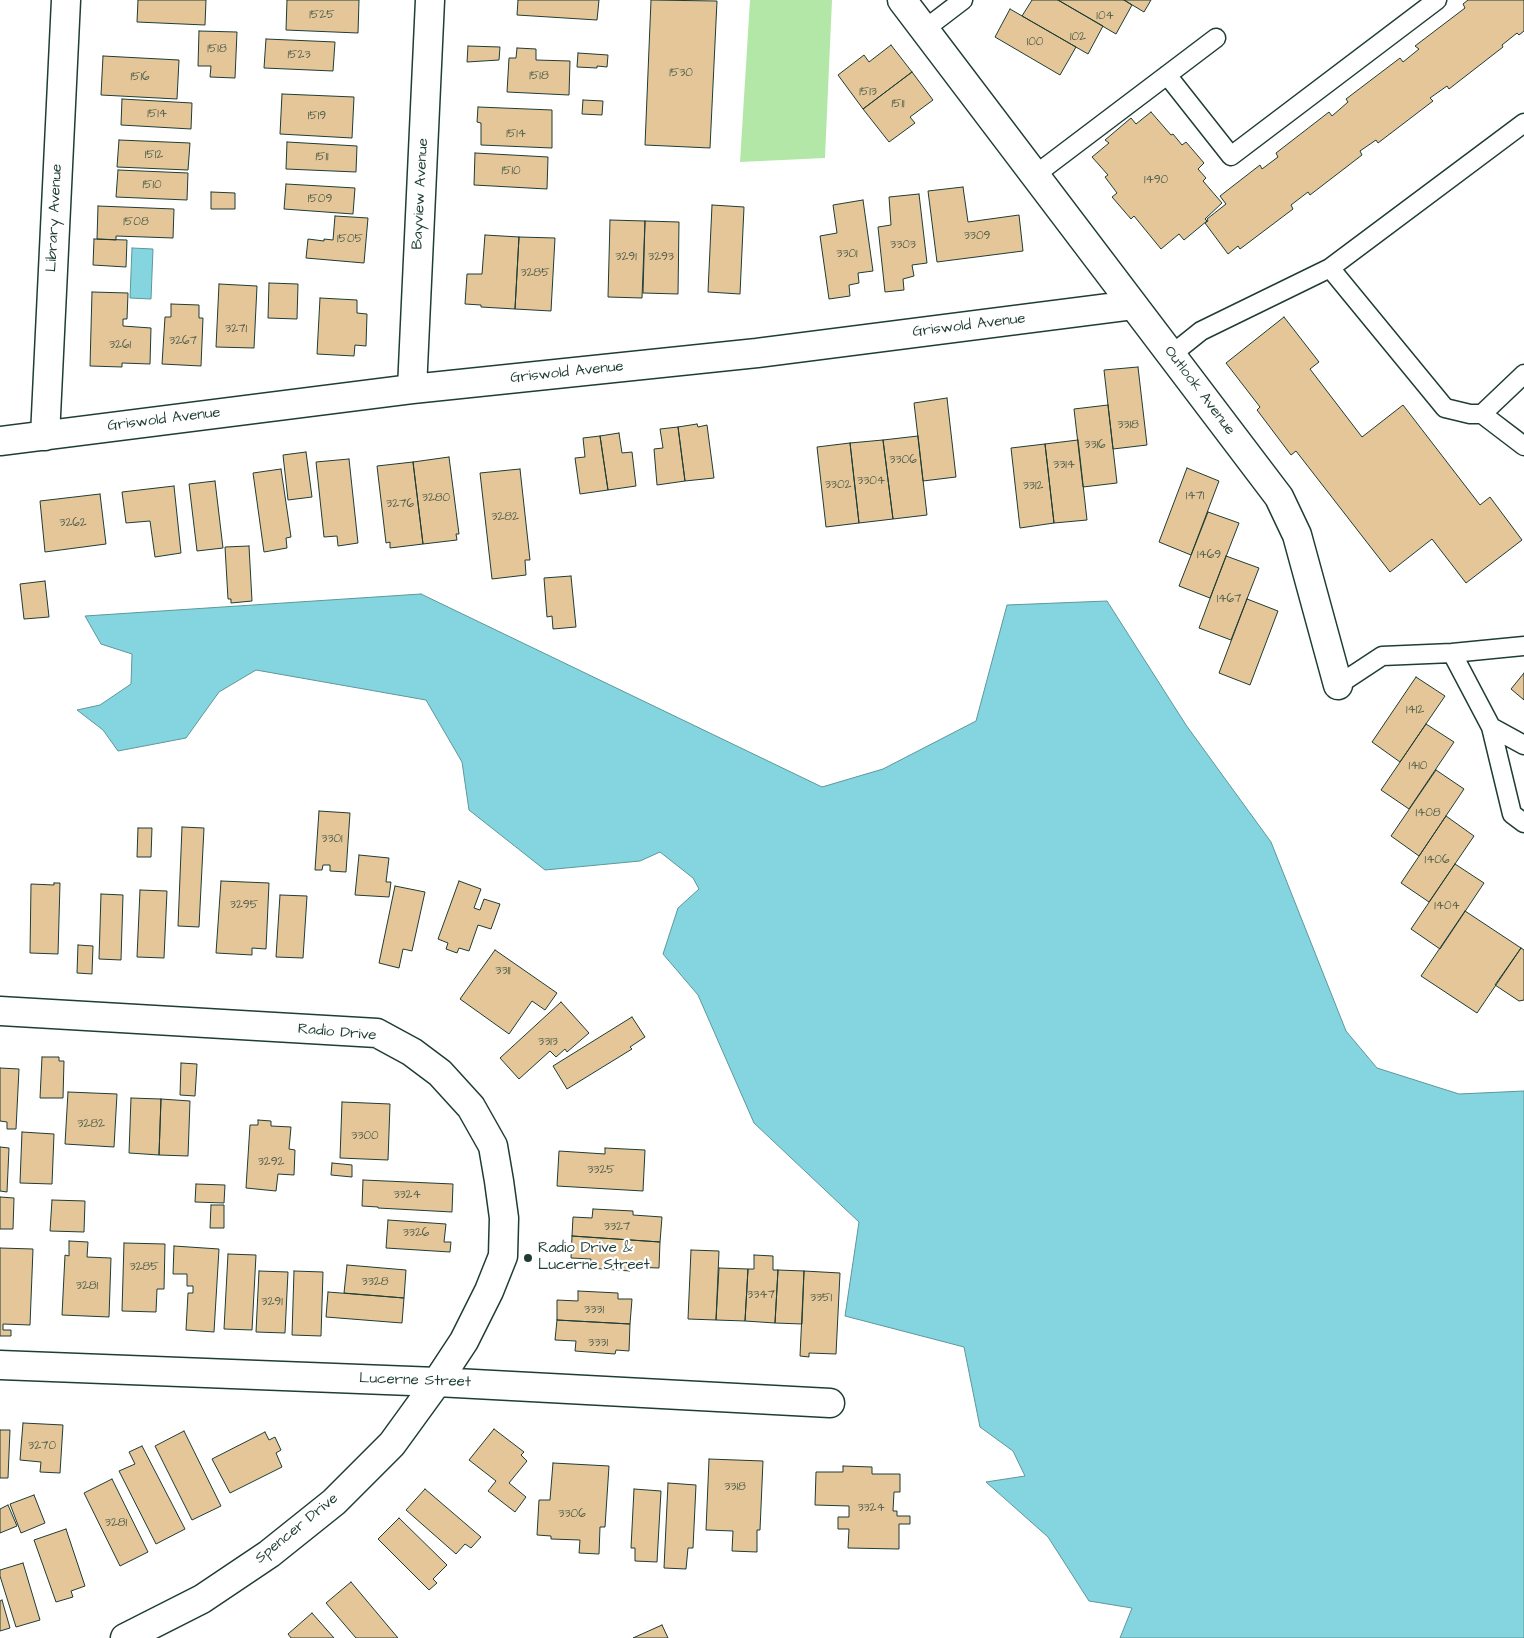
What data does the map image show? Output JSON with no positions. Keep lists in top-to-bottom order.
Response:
{
  "streets": {
    "street": [
      "Bayview Avenue",
      "Library Avenue",
      "Griswold Avenue",
      "Outlook Avenue",
      "Radio Drive",
      "Lucerne Street",
      "Spencer Drive"
    ]
  },
  "crossings": [
    ["Bayview Avenue", "Griswold Avenue"],
    ["Library Avenue", "Griswold Avenue"],
    ["Griswold Avenue", "Outlook Avenue"],
    ["Radio Drive", "Lucerne Street"],
    ["Radio Drive", "Spencer Drive"],
    ["Lucerne Street", "Spencer Drive"]
  ],
  "places": ["Radio Drive & Lucerne Street"],
  "house_numbers": [
    "1525",
    "104",
    "102",
    "100",
    "1518",
    "1523",
    "1530",
    "1518",
    "1516",
    "1513",
    "1511",
    "1514",
    "1519",
    "1514",
    "1512",
    "1511",
    "1510",
    "1490",
    "1510",
    "1509",
    "1508",
    "3309",
    "1505",
    "3303",
    "3301",
    "3291",
    "3293",
    "3285",
    "3271",
    "3267",
    "3261",
    "3318",
    "3316",
    "3306",
    "3314",
    "3304",
    "3302",
    "3312",
    "1471",
    "3280",
    "3276",
    "3282",
    "3262",
    "1469",
    "1467",
    "1412",
    "1410",
    "1408",
    "3301",
    "1406",
    "3295",
    "1404",
    "3311",
    "3313",
    "3282",
    "3300",
    "3292",
    "3325",
    "3324",
    "3327",
    "3326",
    "3285",
    "3328",
    "3281",
    "3347",
    "3351",
    "3291",
    "3331",
    "3331",
    "3270",
    "3318",
    "3324",
    "3306",
    "3281"
  ]
}
